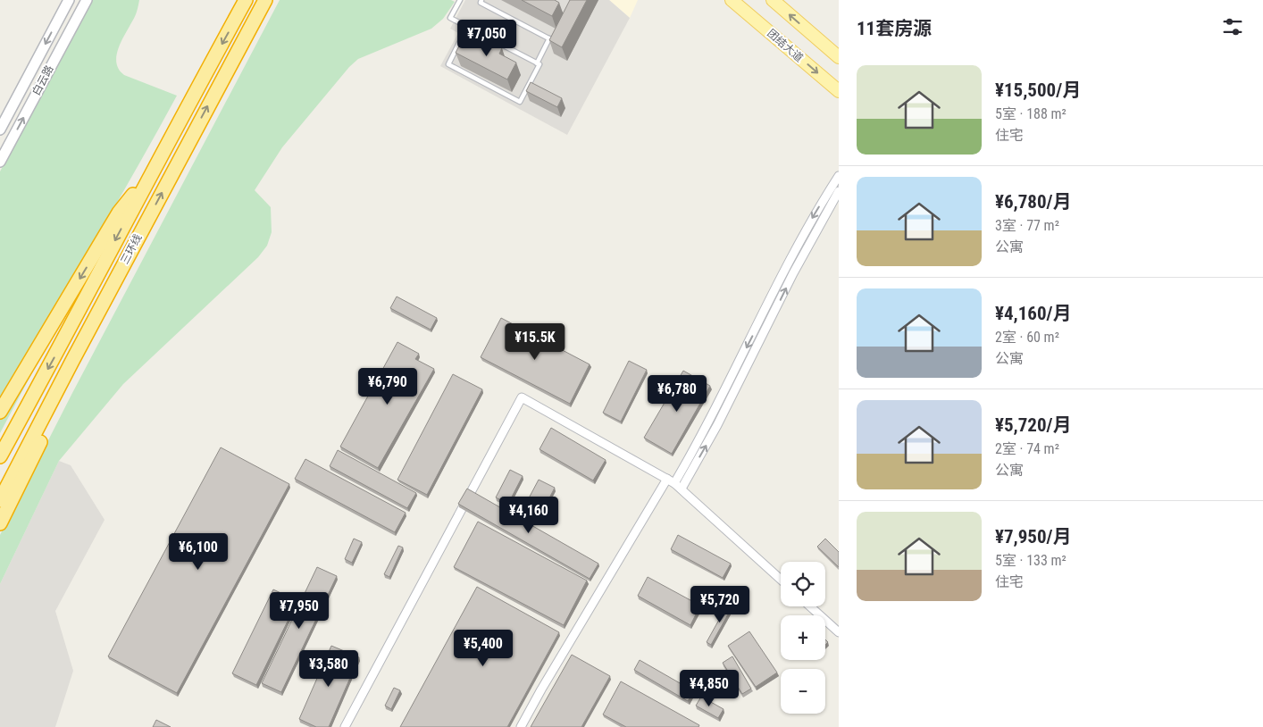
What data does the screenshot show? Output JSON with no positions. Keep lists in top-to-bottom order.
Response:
{
  "streets": {
    "highway": ["三环线"],
    "main road": ["团结大道"],
    "street": ["白云路"]
  },
  "page": {
    "heading": "11套房源",
    "price": [
      "¥7,050",
      "¥15.5K",
      "¥6,790",
      "¥6,780",
      "¥4,160",
      "¥6,100",
      "¥5,720",
      "¥7,950",
      "¥5,400",
      "¥3,580",
      "¥4,850"
    ],
    "list": [
      {
        "name": "¥15,500/月",
        "note": "5室 · 188 m² · 住宅"
      },
      {
        "name": "¥6,780/月",
        "note": "3室 · 77 m² · 公寓"
      },
      {
        "name": "¥4,160/月",
        "note": "2室 · 60 m² · 公寓"
      },
      {
        "name": "¥5,720/月",
        "note": "2室 · 74 m² · 公寓"
      },
      {
        "name": "¥7,950/月",
        "note": "5室 · 133 m² · 住宅"
      }
    ],
    "map_buttons": ["+", "−"]
  }
}
